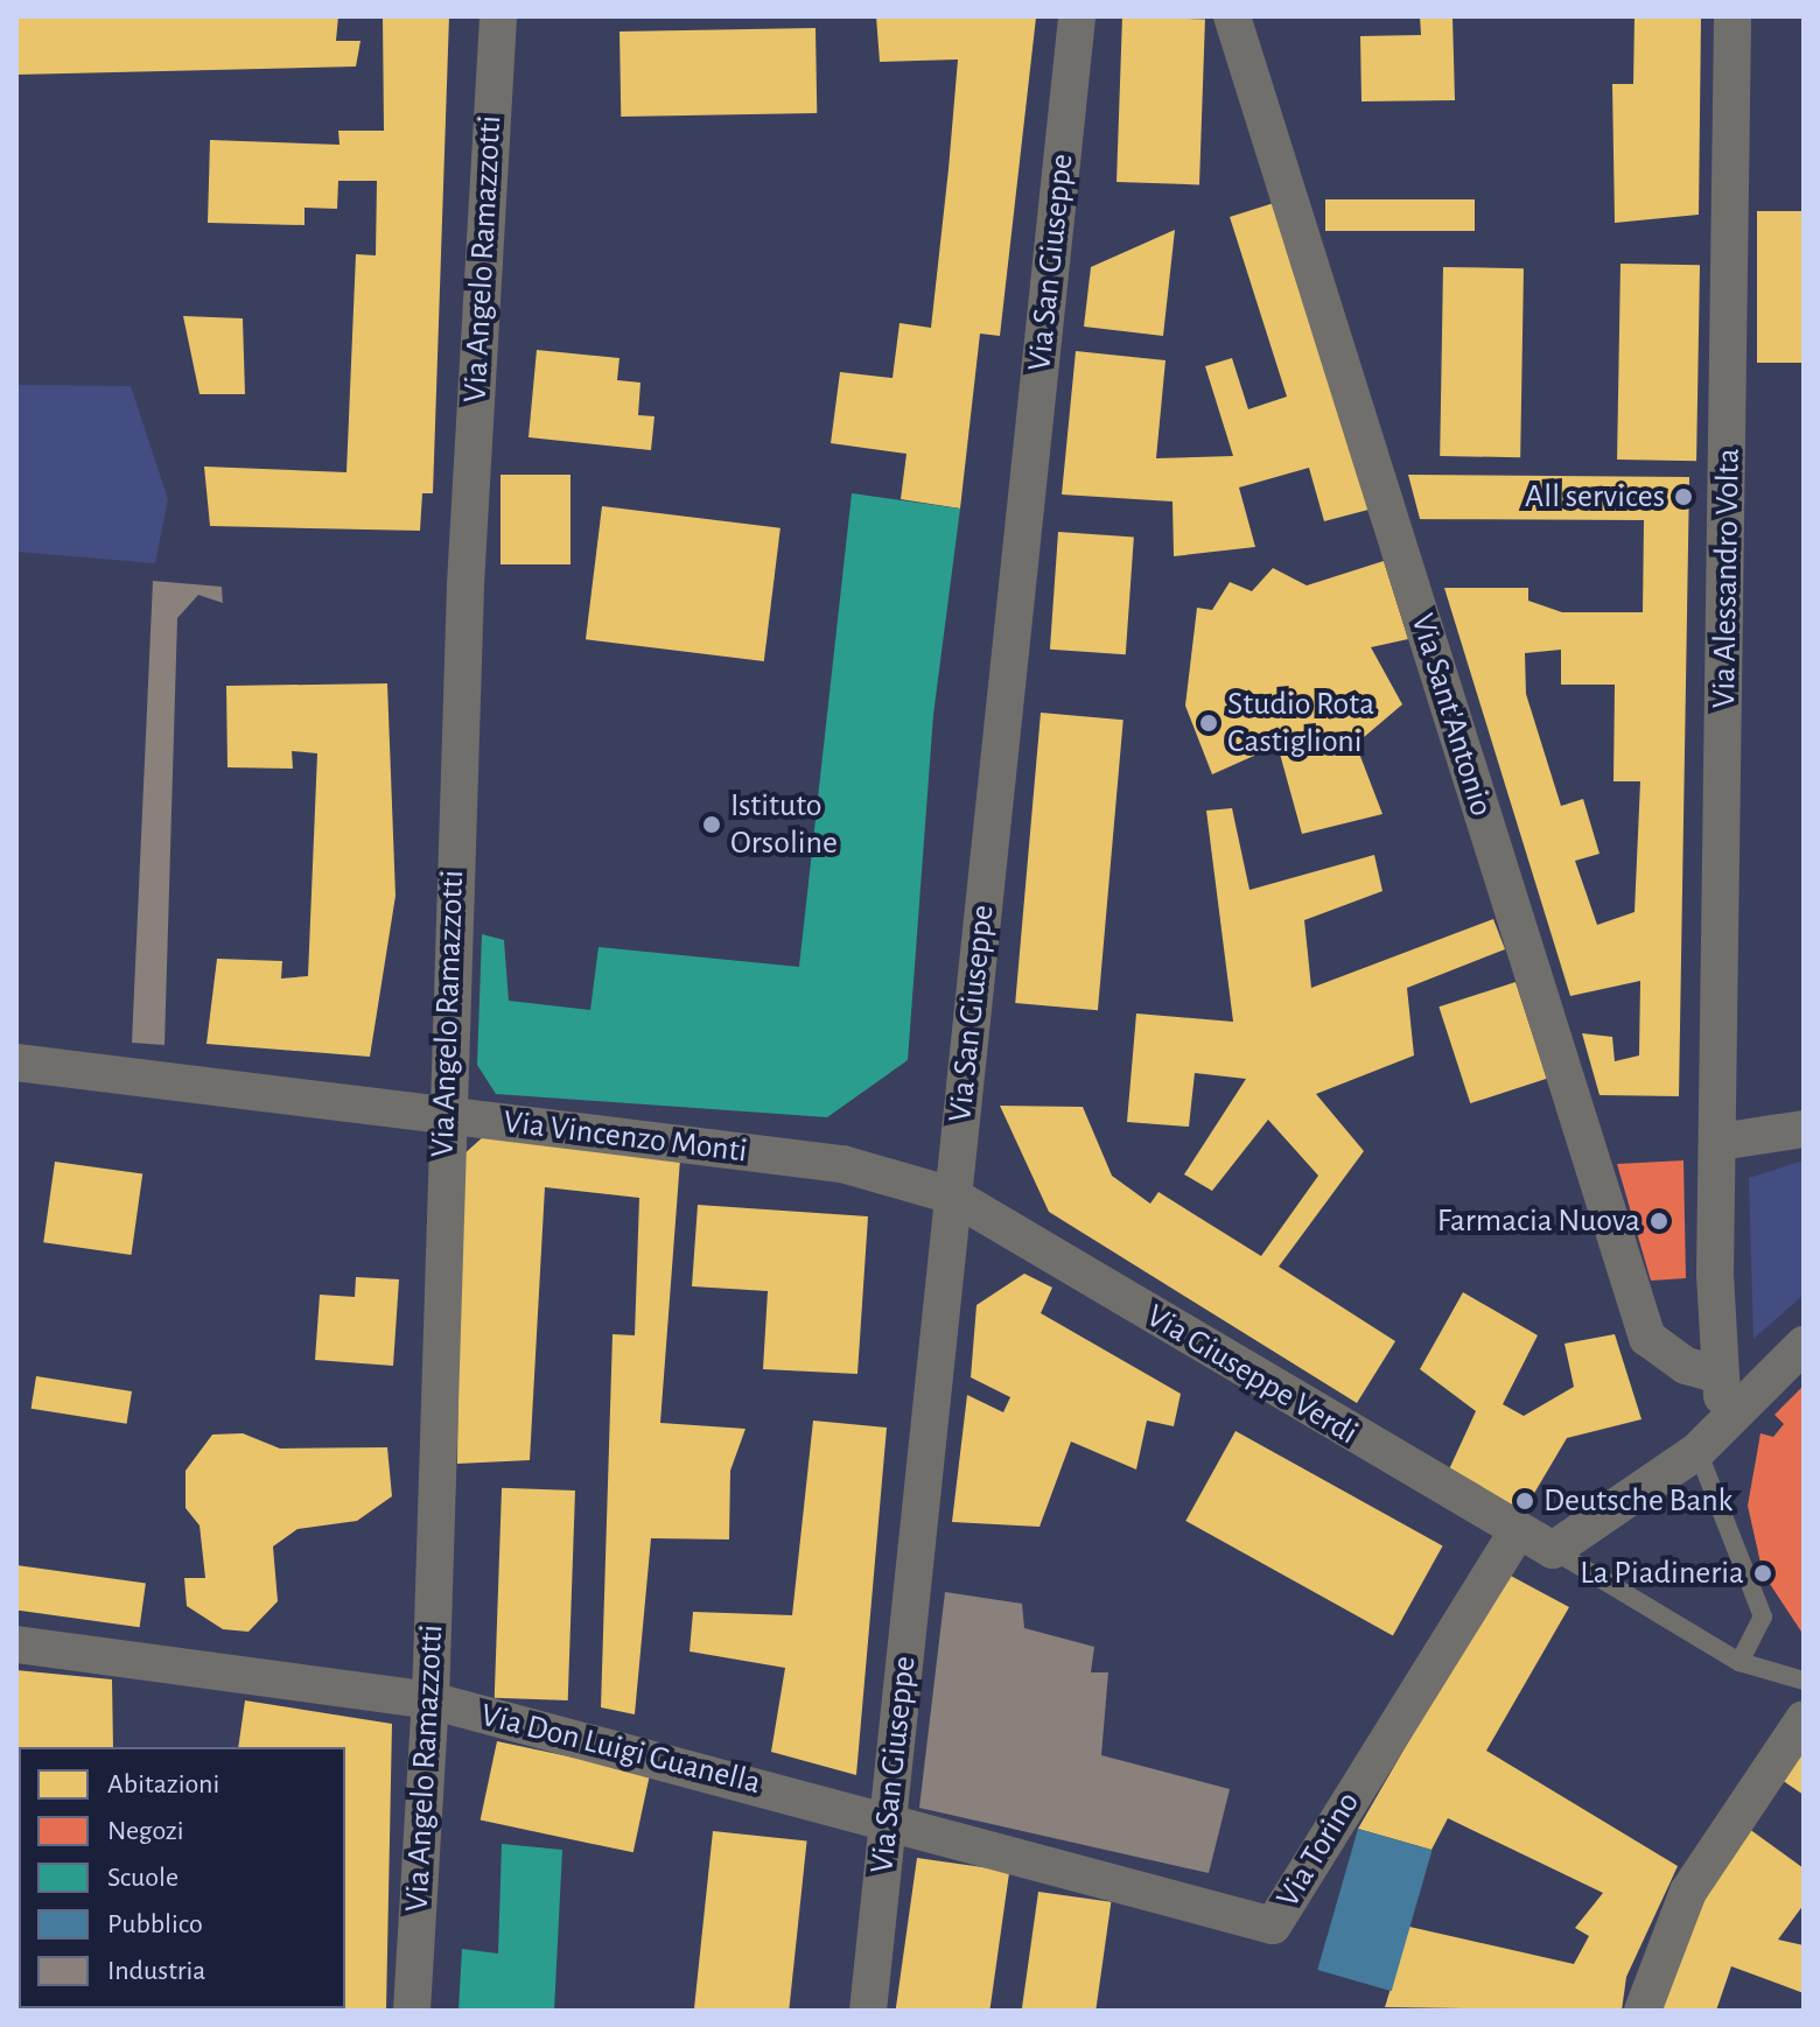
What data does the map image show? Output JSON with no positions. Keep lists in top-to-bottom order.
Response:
{
  "streets": {
    "street": [
      "Via Angelo Ramazzotti",
      "Via San Giuseppe",
      "Via Alessandro Volta",
      "Via Sant'Antonio",
      "Via Vincenzo Monti",
      "Via Giuseppe Verdi",
      "Via Don Luigi Guanella",
      "Via Torino"
    ]
  },
  "crossings": [
    ["Via Angelo Ramazzotti", "Via Vincenzo Monti"],
    ["Via Angelo Ramazzotti", "Via Don Luigi Guanella"],
    ["Via San Giuseppe", "Via Vincenzo Monti"],
    ["Via San Giuseppe", "Via Giuseppe Verdi"],
    ["Via San Giuseppe", "Via Don Luigi Guanella"],
    ["Via San Giuseppe", "Via Torino"],
    ["Via Alessandro Volta", "Via Sant'Antonio"],
    ["Via Vincenzo Monti", "Via Giuseppe Verdi"],
    ["Via Giuseppe Verdi", "Via Torino"],
    ["Via Don Luigi Guanella", "Via Torino"]
  ],
  "places": [
    "All services",
    "Studio Rota Castiglioni",
    "Istituto Orsoline",
    "Farmacia Nuova",
    "Deutsche Bank",
    "La Piadineria"
  ],
  "legend": [
    "Abitazioni",
    "Negozi",
    "Scuole",
    "Pubblico",
    "Industria"
  ]
}
